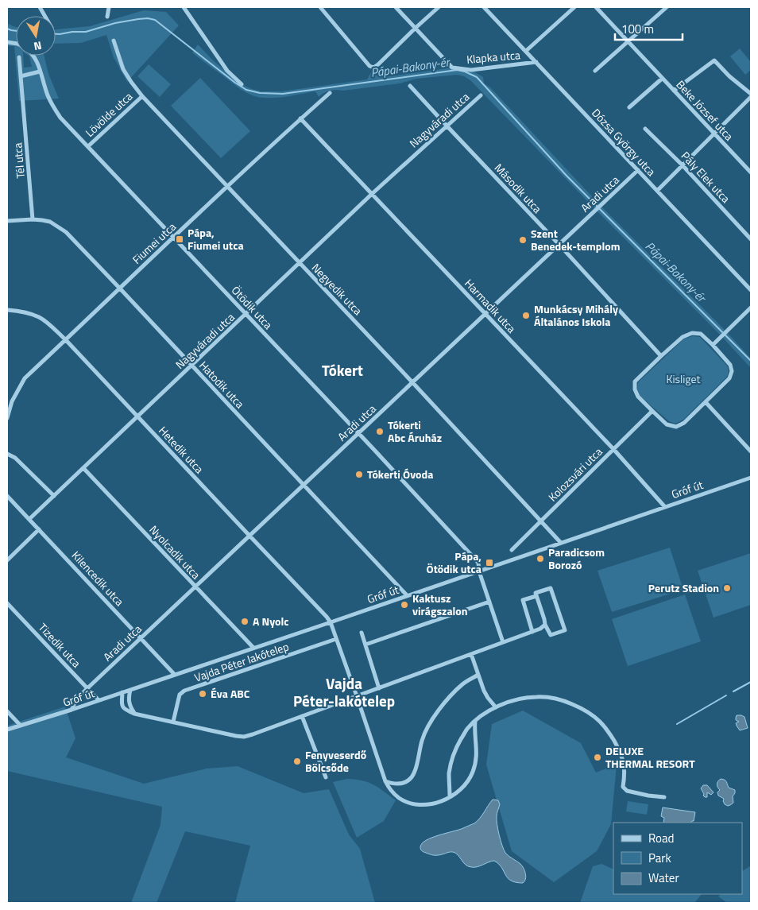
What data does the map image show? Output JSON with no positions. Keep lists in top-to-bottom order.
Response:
{
  "streets": {
    "street": [
      "Klapka utca",
      "Beke József utca",
      "Lövölde utca",
      "Nagyváradi utca",
      "Dózsa György utca",
      "Tél utca",
      "Pály Elek utca",
      "Második utca",
      "Aradi utca",
      "Fiumei utca",
      "Negyedik utca",
      "Harmadik utca",
      "Ötödik utca",
      "Hatodik utca",
      "Hetedik utca",
      "Kolozsvári utca",
      "Gróf út",
      "Nyolcadik utca",
      "Kilencedik utca",
      "Tizedik utca",
      "Vajda Péter lakótelep"
    ]
  },
  "crossings": [
    ["Klapka utca", "Dózsa György utca"],
    ["Lövölde utca", "Negyedik utca"],
    ["Lövölde utca", "Ötödik utca"],
    ["Nagyváradi utca", "Második utca"],
    ["Nagyváradi utca", "Negyedik utca"],
    ["Nagyváradi utca", "Harmadik utca"],
    ["Nagyváradi utca", "Ötödik utca"],
    ["Nagyváradi utca", "Hatodik utca"],
    ["Nagyváradi utca", "Hetedik utca"],
    ["Nagyváradi utca", "Nyolcadik utca"],
    ["Nagyváradi utca", "Kilencedik utca"],
    ["Dózsa György utca", "Aradi utca"],
    ["Tél utca", "Hatodik utca"],
    ["Második utca", "Aradi utca"],
    ["Második utca", "Kolozsvári utca"],
    ["Aradi utca", "Negyedik utca"],
    ["Aradi utca", "Harmadik utca"],
    ["Aradi utca", "Ötödik utca"],
    ["Aradi utca", "Hatodik utca"],
    ["Aradi utca", "Hetedik utca"],
    ["Aradi utca", "Gróf út"],
    ["Aradi utca", "Nyolcadik utca"],
    ["Aradi utca", "Kilencedik utca"],
    ["Aradi utca", "Tizedik utca"],
    ["Fiumei utca", "Negyedik utca"],
    ["Fiumei utca", "Harmadik utca"],
    ["Fiumei utca", "Ötödik utca"],
    ["Fiumei utca", "Hatodik utca"],
    ["Fiumei utca", "Hetedik utca"],
    ["Negyedik utca", "Kolozsvári utca"],
    ["Negyedik utca", "Gróf út"],
    ["Harmadik utca", "Kolozsvári utca"],
    ["Harmadik utca", "Gróf út"],
    ["Ötödik utca", "Gróf út"],
    ["Hatodik utca", "Gróf út"],
    ["Hetedik utca", "Gróf út"],
    ["Gróf út", "Nyolcadik utca"],
    ["Gróf út", "Kilencedik utca"],
    ["Gróf út", "Tizedik utca"]
  ],
  "districts": ["Tókert", "Vajda Péter-lakótelep"],
  "water": ["Pápai-Bakony-ér"],
  "parks": ["Kisliget"],
  "places": {
    "transit": ["Pápa, Fiumei utca", "Pápa, Ötödik utca"],
    "other": [
      "Szent Benedek-templom",
      "Munkácsy Mihály Általános Iskola",
      "Tókerti Abc Áruház",
      "Tókerti Óvoda",
      "Paradicsom Borozó",
      "Perutz Stadion",
      "Kaktusz virágszalon",
      "A Nyolc",
      "Éva ABC",
      "DELUXE THERMAL RESORT",
      "Fenyveserdő Bölcsőde"
    ]
  },
  "legend": ["Road", "Park", "Water"],
  "scale_bar": "100 m",
  "north": "bottom"
}
